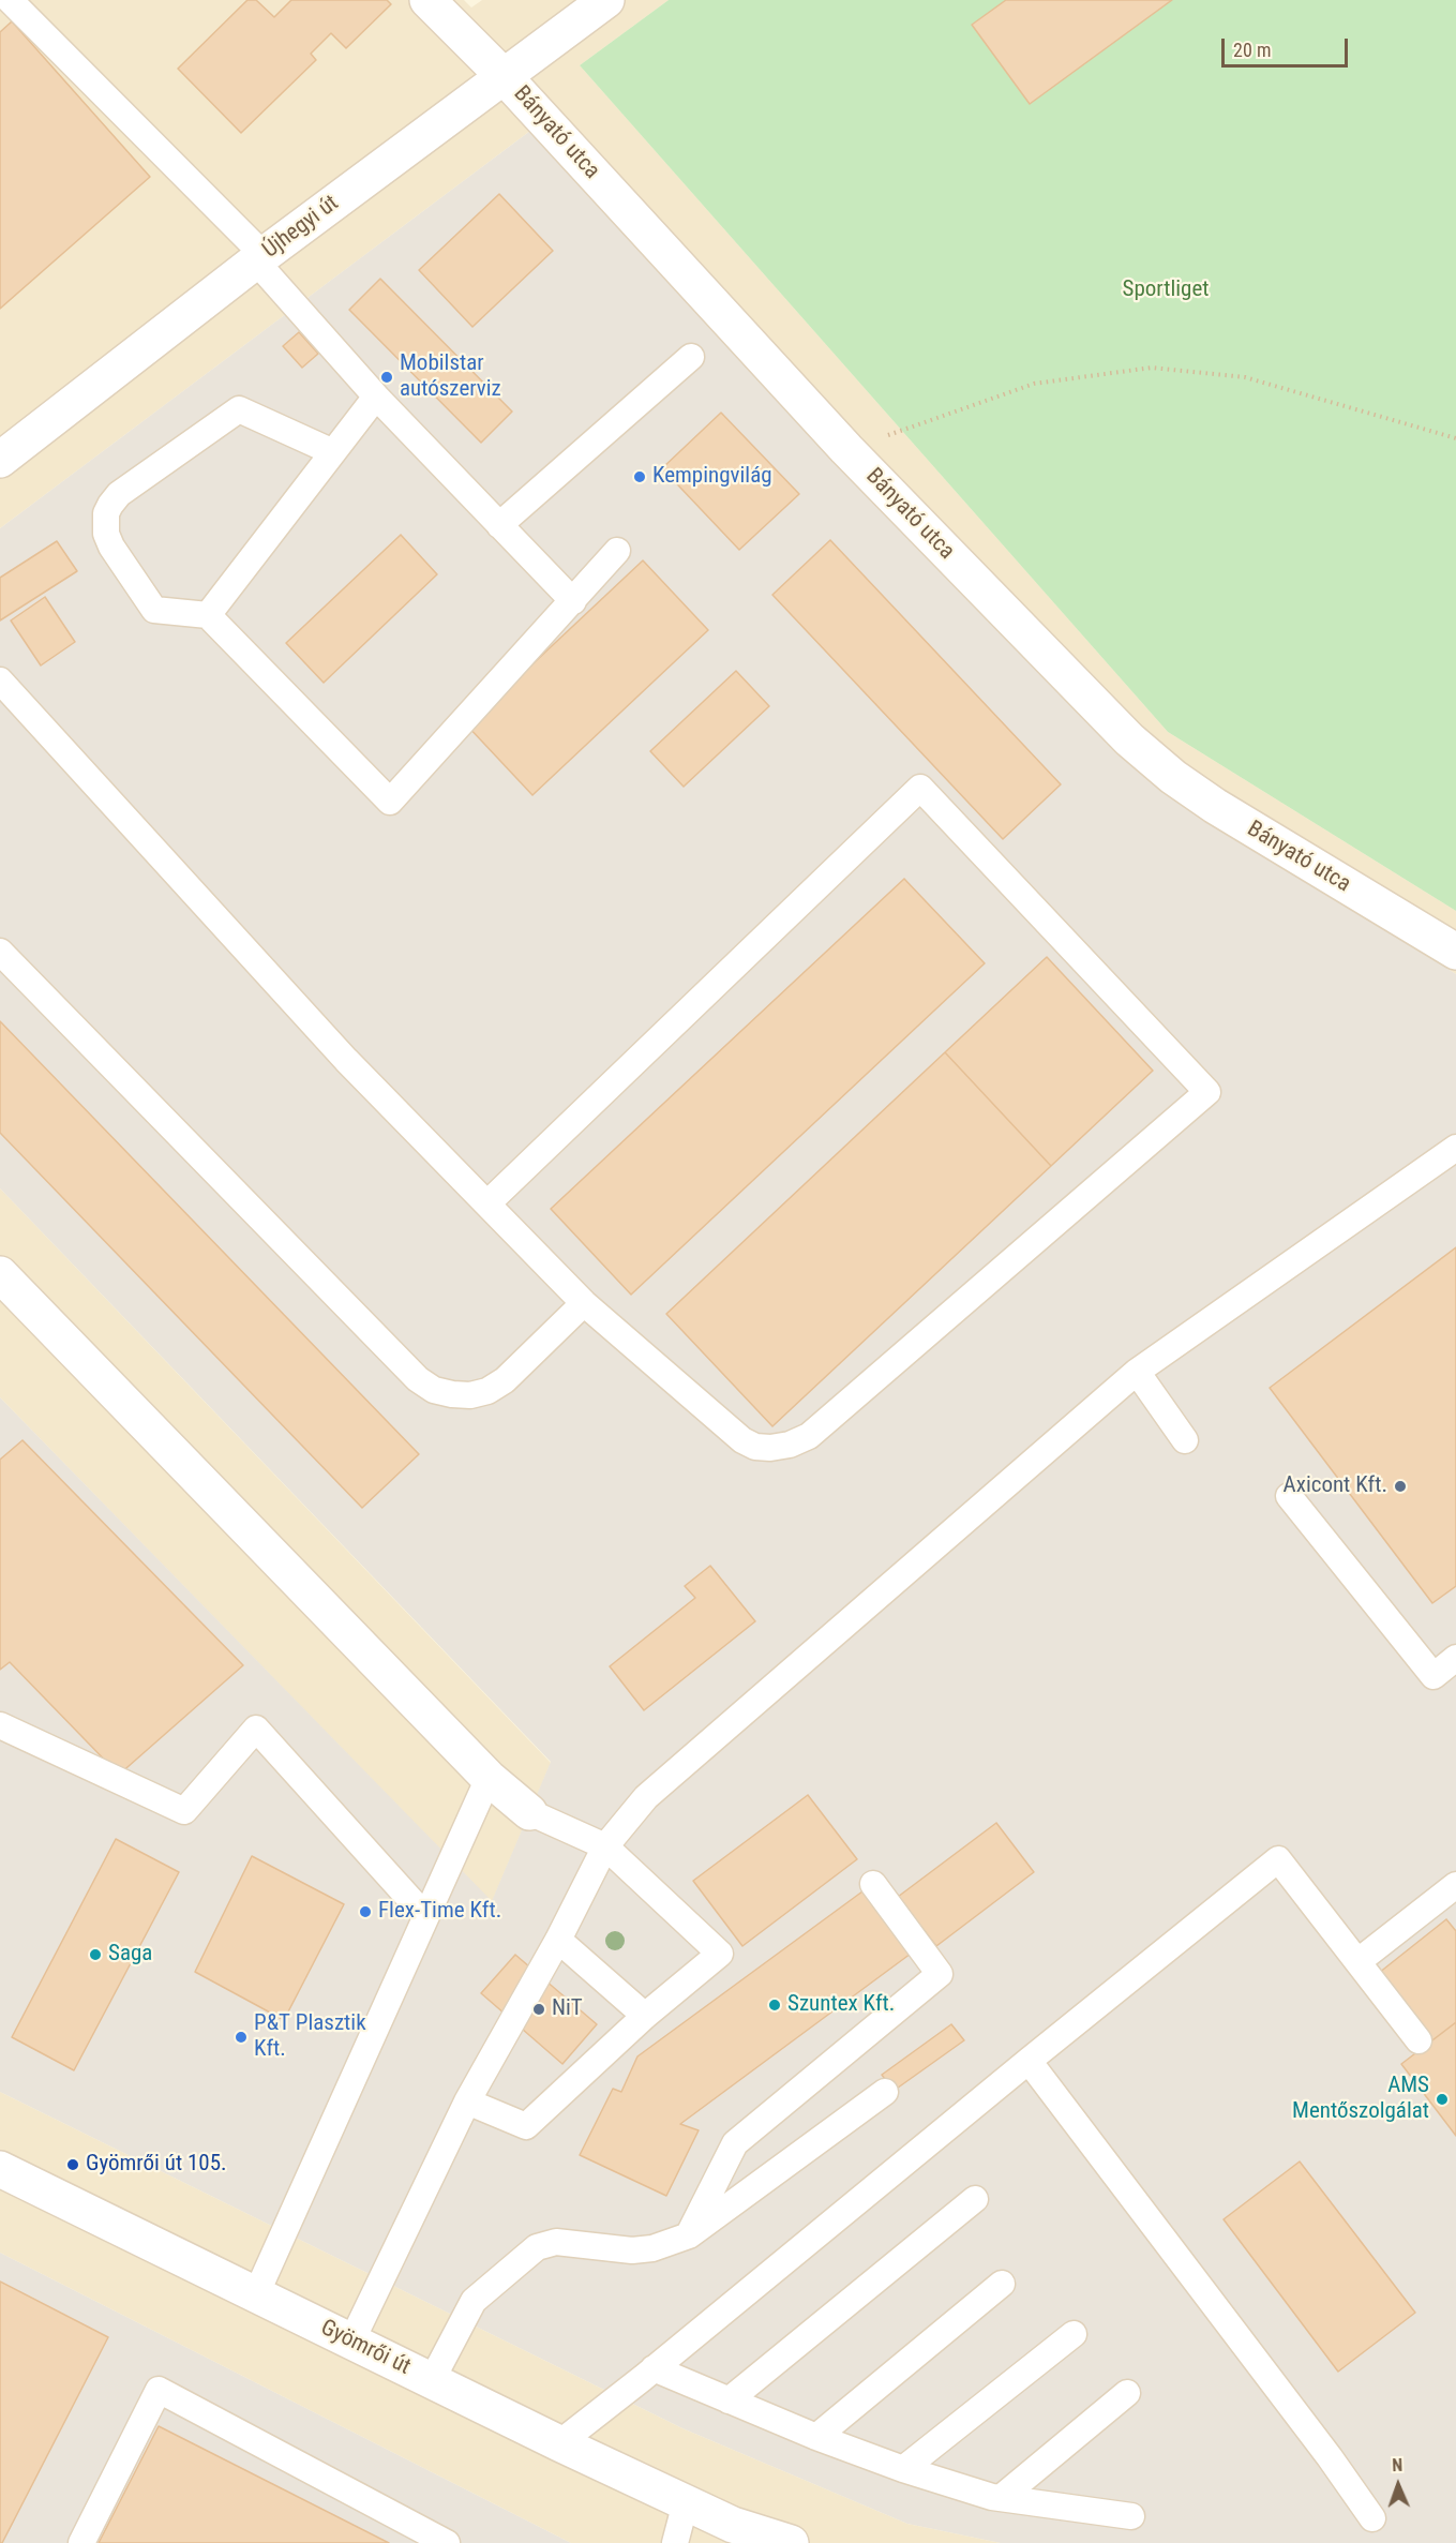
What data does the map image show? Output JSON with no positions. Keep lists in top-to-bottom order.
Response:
{
  "streets": {
    "street": ["Bányató utca", "Újhegyi út", "Gyömrői út"]
  },
  "crossings": [
    ["Bányató utca", "Újhegyi út"]
  ],
  "parks": ["Sportliget"],
  "places": [
    "Mobilstar autószerviz",
    "Kempingvilág",
    "Axicont Kft.",
    "Flex-Time Kft.",
    "Saga",
    "Szuntex Kft.",
    "NiT",
    "P&T Plasztik Kft.",
    "AMS Mentőszolgálat",
    "Gyömrői út 105."
  ],
  "scale_bar": "20 m",
  "north": "top"
}
